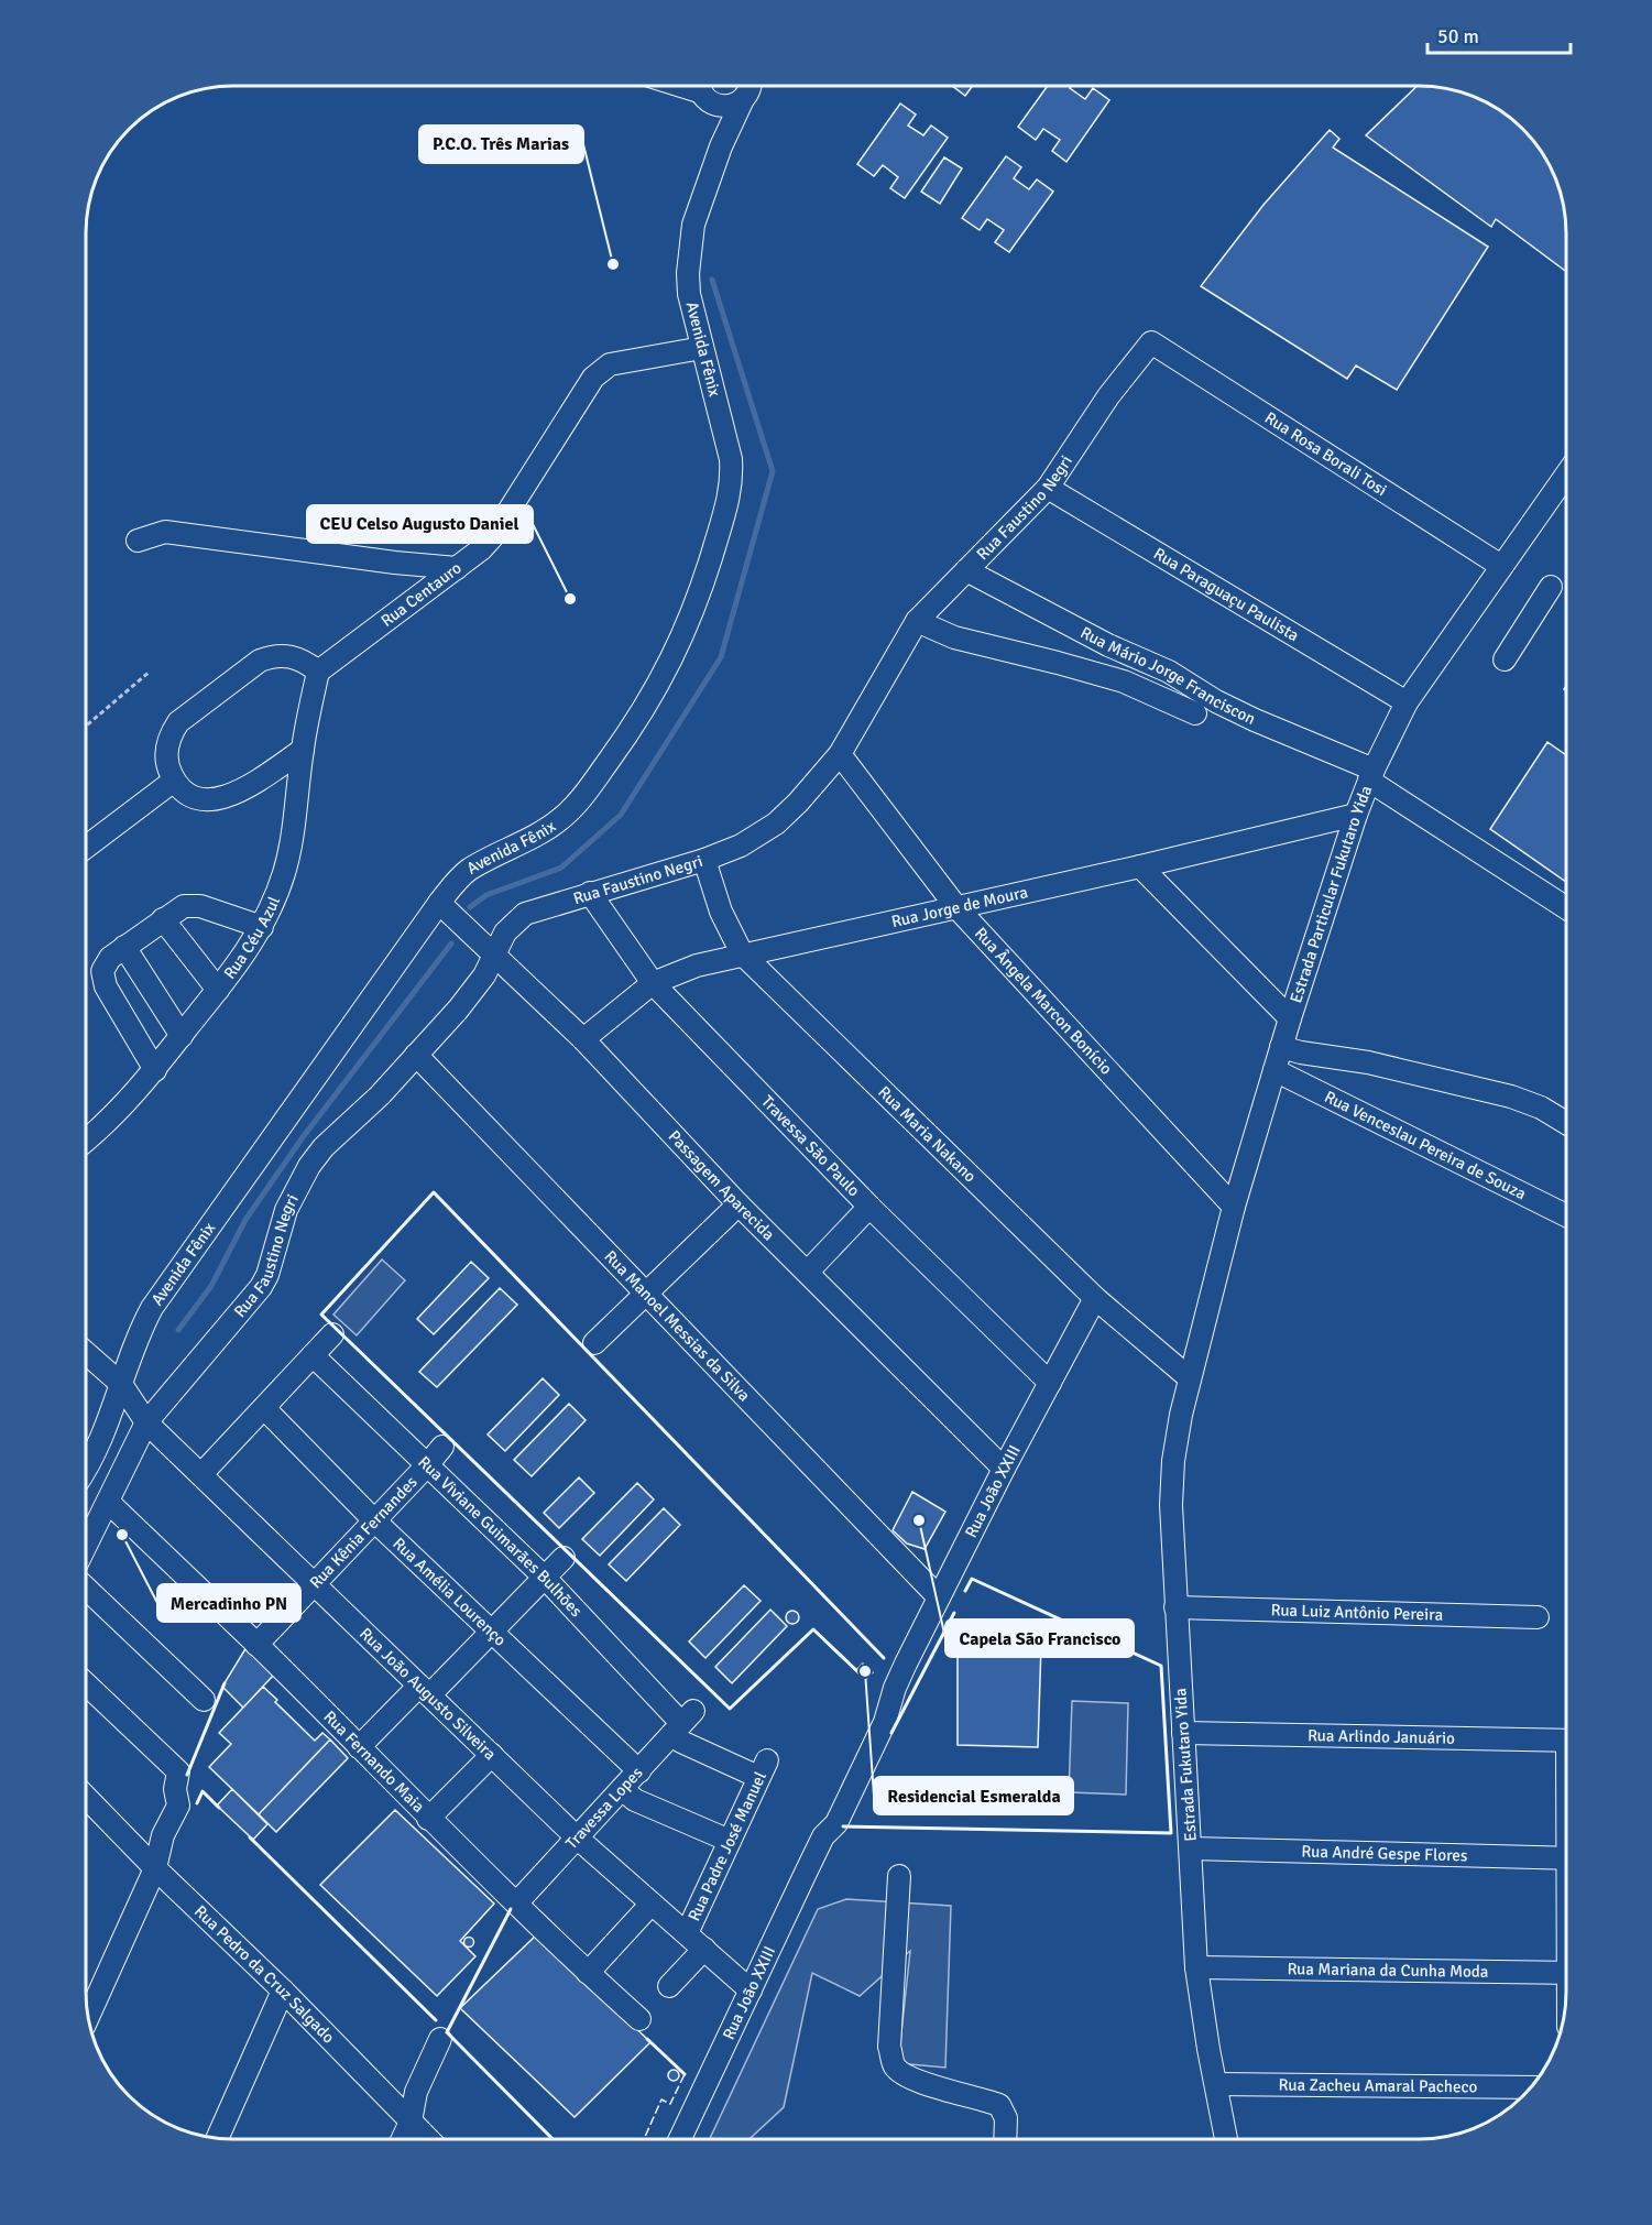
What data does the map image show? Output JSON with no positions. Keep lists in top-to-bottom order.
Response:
{
  "streets": {
    "street": [
      "Avenida Fênix",
      "Rua Rosa Borali Tosi",
      "Rua Faustino Negri",
      "Rua Centauro",
      "Rua Paraguaçu Paulista",
      "Rua Mário Jorge Franciscon",
      "Estrada Particular Fukutaro Yida",
      "Rua Jorge de Moura",
      "Rua Céu Azul",
      "Rua Ângela Marcon Bonício",
      "Rua Maria Nakano",
      "Rua Venceslau Pereira de Souza",
      "Travessa São Paulo",
      "Passagem Aparecida",
      "Rua Manoel Messias da Silva",
      "Rua João XXIII",
      "Rua Kênia Fernandes",
      "Rua Viviane Guimarães Bulhões",
      "Rua Amélia Lourenço",
      "Rua Luiz Antônio Pereira",
      "Rua João Augusto Silveira",
      "Rua Arlindo Januário",
      "Rua Fernando Maia",
      "Estrada Fukutaro Yida",
      "Travessa Lopes",
      "Rua Padre José Manuel",
      "Rua André Gespe Flores",
      "Rua Mariana da Cunha Moda",
      "Rua Pedro da Cruz Salgado",
      "Rua Zacheu Amaral Pacheco"
    ]
  },
  "crossings": [
    ["Avenida Fênix", "Rua Centauro"],
    ["Avenida Fênix", "Passagem Aparecida"],
    ["Avenida Fênix", "Rua João Augusto Silveira"],
    ["Rua Rosa Borali Tosi", "Rua Faustino Negri"],
    ["Rua Rosa Borali Tosi", "Estrada Particular Fukutaro Yida"],
    ["Rua Faustino Negri", "Rua Paraguaçu Paulista"],
    ["Rua Faustino Negri", "Rua Mário Jorge Franciscon"],
    ["Rua Faustino Negri", "Rua Ângela Marcon Bonício"],
    ["Rua Faustino Negri", "Rua Maria Nakano"],
    ["Rua Faustino Negri", "Travessa São Paulo"],
    ["Rua Faustino Negri", "Passagem Aparecida"],
    ["Rua Faustino Negri", "Rua Manoel Messias da Silva"],
    ["Rua Faustino Negri", "Rua João Augusto Silveira"],
    ["Rua Faustino Negri", "Rua Fernando Maia"],
    ["Rua Centauro", "Rua Céu Azul"],
    ["Rua Paraguaçu Paulista", "Estrada Particular Fukutaro Yida"],
    ["Rua Mário Jorge Franciscon", "Estrada Particular Fukutaro Yida"],
    ["Estrada Particular Fukutaro Yida", "Rua Jorge de Moura"],
    ["Estrada Particular Fukutaro Yida", "Rua Ângela Marcon Bonício"],
    ["Estrada Particular Fukutaro Yida", "Rua Maria Nakano"],
    ["Estrada Particular Fukutaro Yida", "Rua Venceslau Pereira de Souza"],
    ["Estrada Particular Fukutaro Yida", "Estrada Fukutaro Yida"],
    ["Rua Jorge de Moura", "Rua Ângela Marcon Bonício"],
    ["Rua Jorge de Moura", "Rua Maria Nakano"],
    ["Rua Jorge de Moura", "Travessa São Paulo"],
    ["Rua Jorge de Moura", "Passagem Aparecida"],
    ["Rua Maria Nakano", "Rua João XXIII"],
    ["Rua Maria Nakano", "Estrada Fukutaro Yida"],
    ["Travessa São Paulo", "Rua João XXIII"],
    ["Passagem Aparecida", "Rua João XXIII"],
    ["Rua Manoel Messias da Silva", "Rua João XXIII"],
    ["Rua João XXIII", "Rua João Augusto Silveira"],
    ["Rua Kênia Fernandes", "Rua Viviane Guimarães Bulhões"],
    ["Rua Kênia Fernandes", "Rua Amélia Lourenço"],
    ["Rua Kênia Fernandes", "Rua João Augusto Silveira"],
    ["Rua Kênia Fernandes", "Rua Fernando Maia"],
    ["Rua Viviane Guimarães Bulhões", "Travessa Lopes"],
    ["Rua Viviane Guimarães Bulhões", "Rua Padre José Manuel"],
    ["Rua Amélia Lourenço", "Travessa Lopes"],
    ["Rua Luiz Antônio Pereira", "Estrada Fukutaro Yida"],
    ["Rua João Augusto Silveira", "Travessa Lopes"],
    ["Rua João Augusto Silveira", "Rua Padre José Manuel"],
    ["Rua Arlindo Januário", "Estrada Fukutaro Yida"],
    ["Rua Fernando Maia", "Travessa Lopes"],
    ["Estrada Fukutaro Yida", "Rua André Gespe Flores"],
    ["Estrada Fukutaro Yida", "Rua Mariana da Cunha Moda"],
    ["Estrada Fukutaro Yida", "Rua Zacheu Amaral Pacheco"]
  ],
  "places": [
    "P.C.O. Três Marias",
    "CEU Celso Augusto Daniel",
    "Capela São Francisco",
    "Mercadinho PN",
    "Residencial Esmeralda"
  ],
  "scale_bar": "50 m"
}
